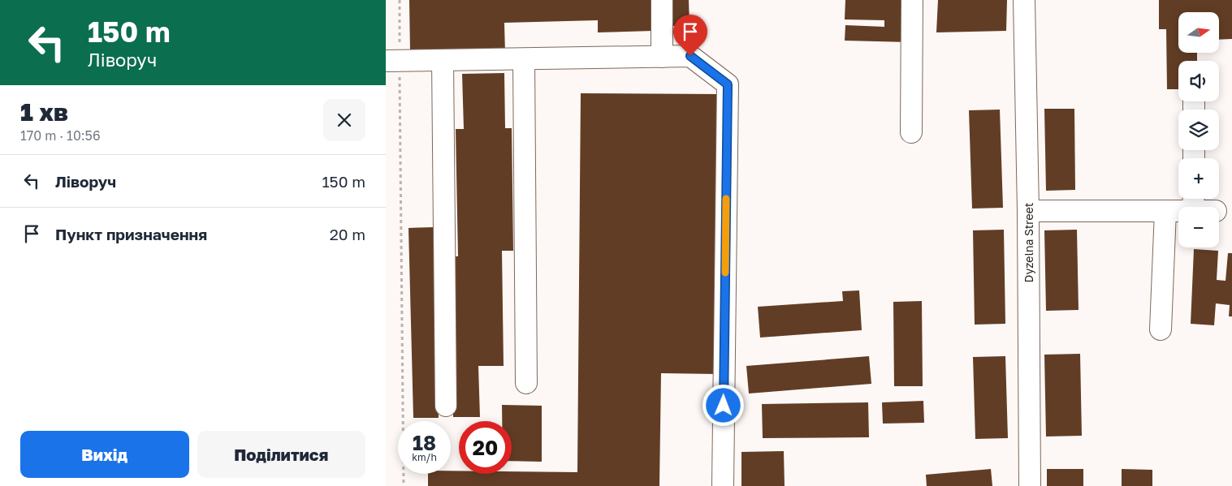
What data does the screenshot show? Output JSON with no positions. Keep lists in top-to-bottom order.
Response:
{
  "streets": {
    "street": ["Dyzelna Street"]
  },
  "north": "right",
  "page": {
    "turn": ["150 m", "Ліворуч"],
    "map_buttons": ["+", "−"],
    "heading": ["1 хв", "170 m · 10:56"],
    "list": [
      {
        "name": "Ліворуч",
        "value": "150 m"
      },
      {
        "name": "Пункт призначення",
        "value": "20 m"
      }
    ],
    "speed": "18 km/h",
    "limit": "20",
    "buttons": ["Вихід", "Поділитися"]
  }
}
